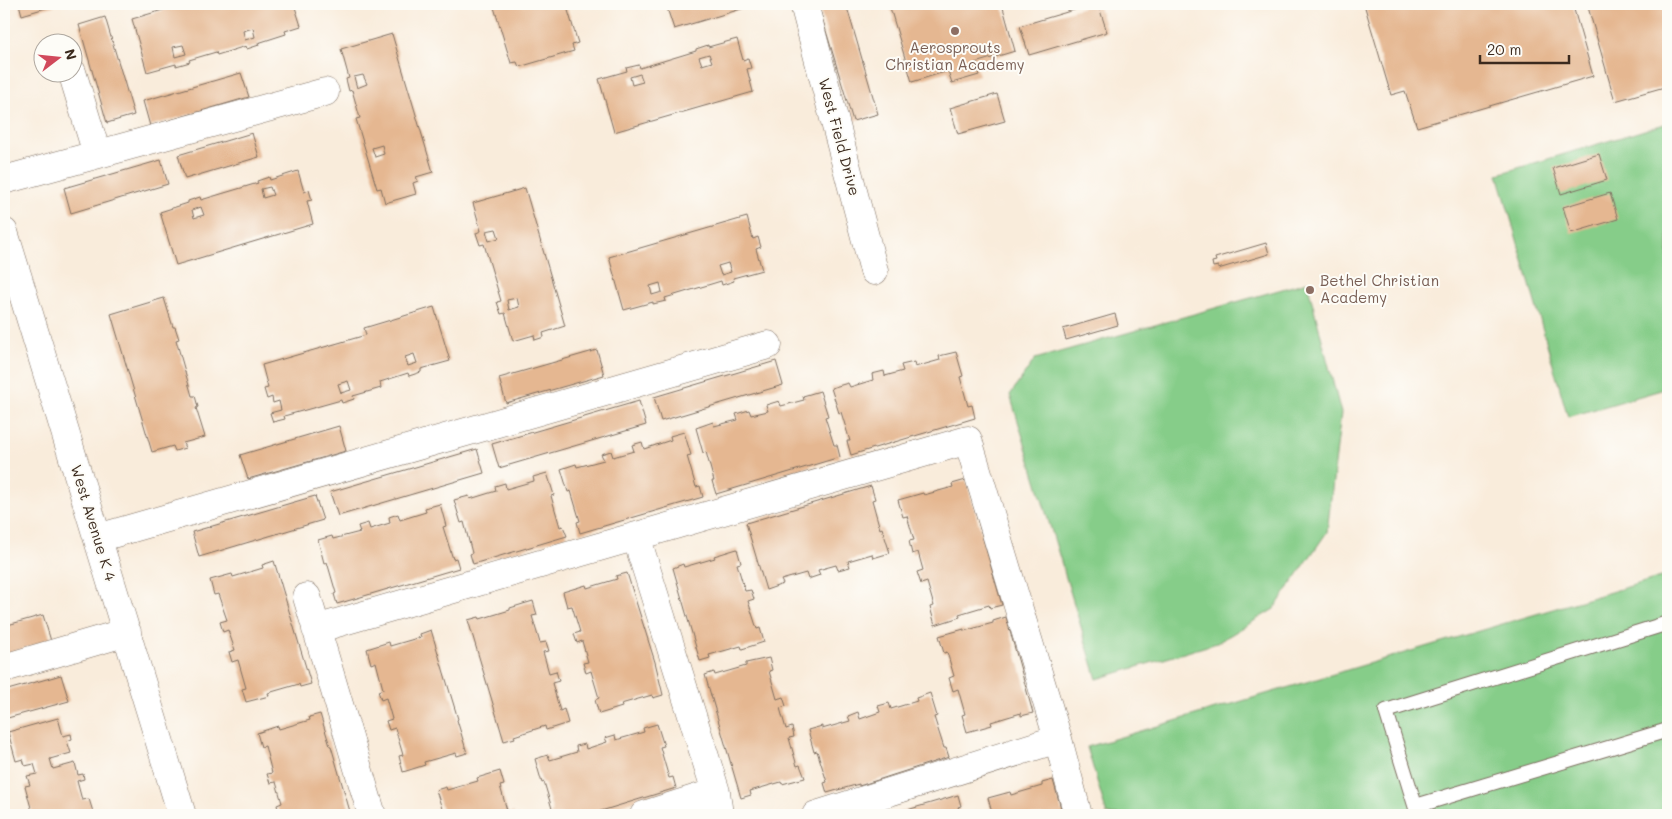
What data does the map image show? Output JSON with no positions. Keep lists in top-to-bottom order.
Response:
{
  "streets": {
    "street": ["West Field Drive", "West Avenue K 4"]
  },
  "places": ["Aerosprouts Christian Academy", "Bethel Christian Academy"],
  "scale_bar": "20 m",
  "north": "right"
}
